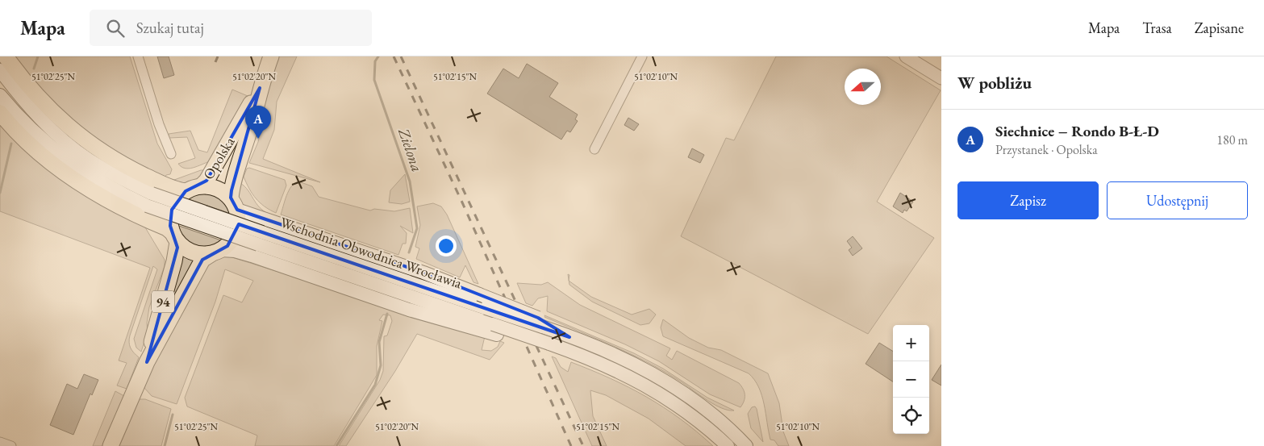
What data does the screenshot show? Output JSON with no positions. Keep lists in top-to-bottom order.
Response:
{
  "streets": {
    "main road": ["Opolska", "Wschodnia Obwodnica Wrocławia", "94"]
  },
  "crossings": [
    ["Opolska", "94"]
  ],
  "water": ["Zielona"],
  "north": "left",
  "page": {
    "header": "Mapa",
    "search": "Szukaj tutaj",
    "nav": ["Mapa", "Trasa", "Zapisane"],
    "heading": "W pobliżu",
    "pins": "A",
    "list": [
      {
        "mark": "A",
        "name": "Siechnice – Rondo B-Ł-D",
        "note": "Przystanek · Opolska",
        "value": "180 m"
      }
    ],
    "buttons": ["Zapisz", "Udostępnij"],
    "map_buttons": ["+", "−"]
  },
  "coordinates": [
    "51°02'25\"N",
    "51°02'20\"N",
    "51°02'15\"N",
    "51°02'10\"N"
  ]
}
